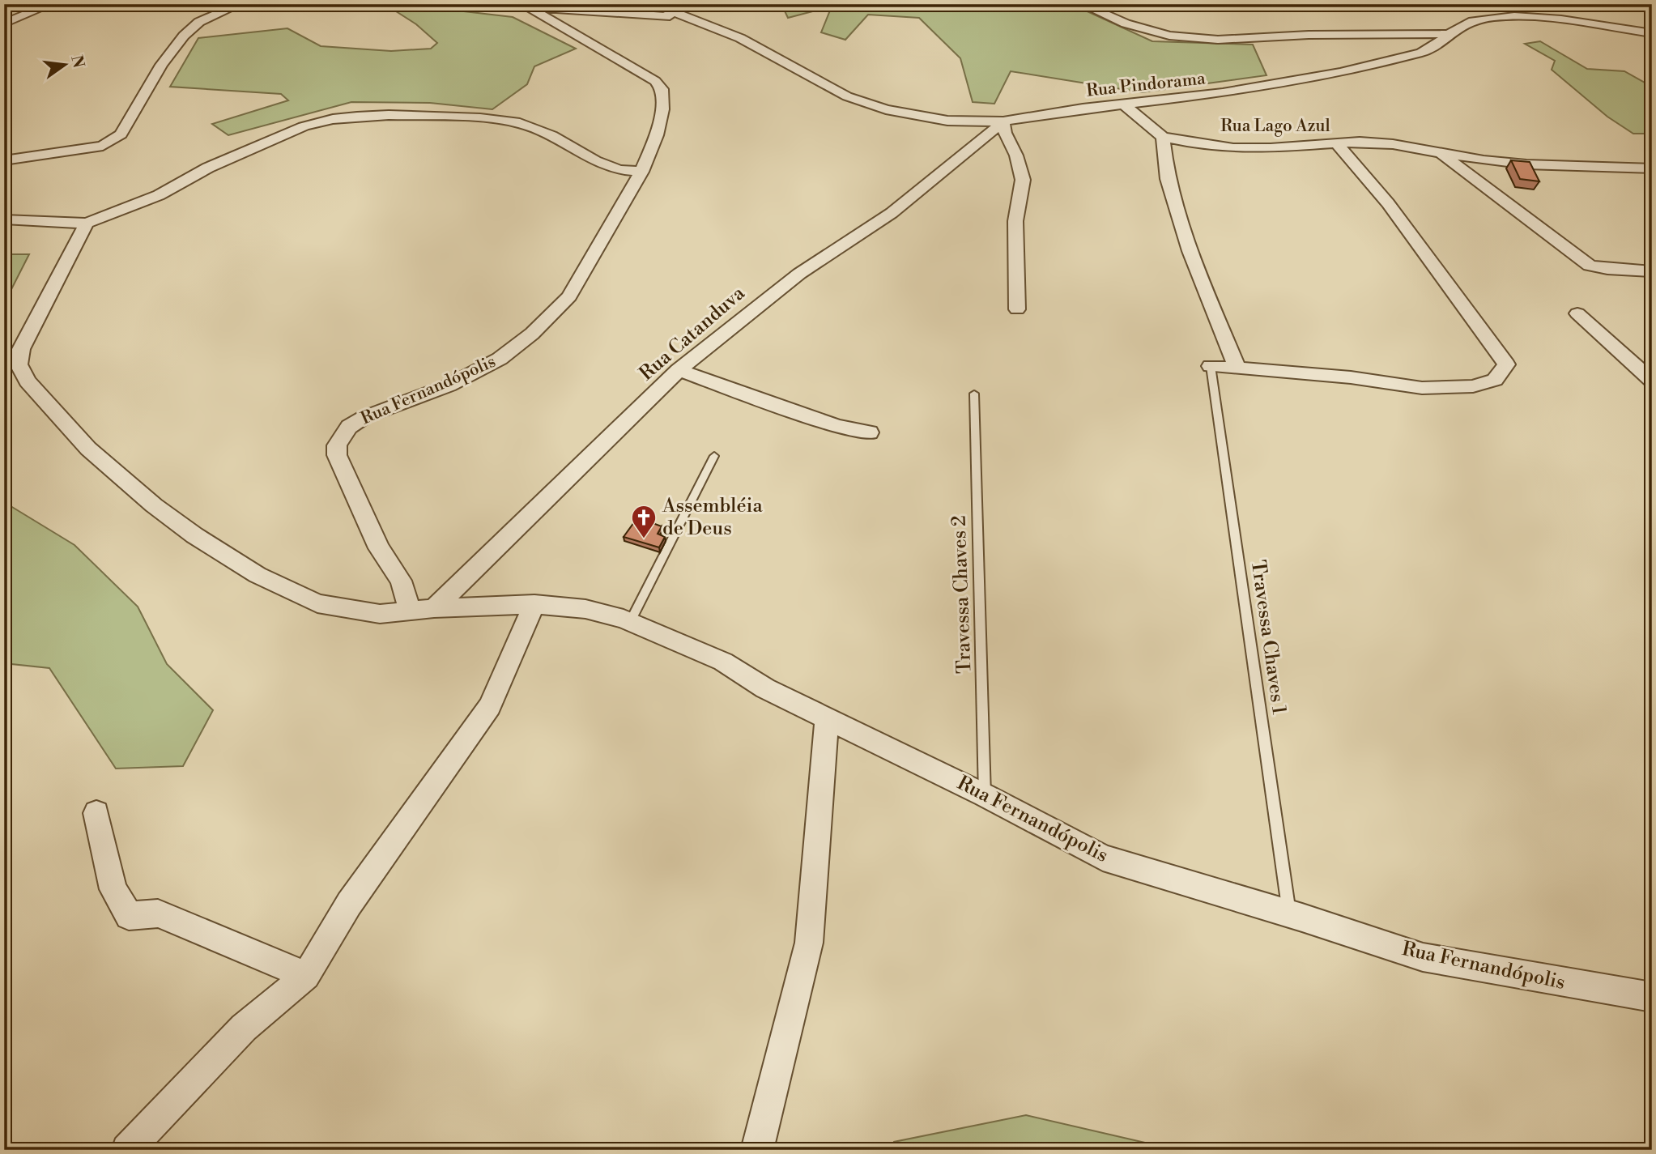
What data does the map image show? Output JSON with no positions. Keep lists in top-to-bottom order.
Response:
{
  "streets": {
    "street": [
      "Rua Pindorama",
      "Rua Lago Azul",
      "Rua Catanduva",
      "Rua Fernandópolis"
    ],
    "lane": ["Travessa Chaves 2", "Travessa Chaves 1"]
  },
  "crossings": [
    ["Rua Pindorama", "Rua Lago Azul"],
    ["Rua Pindorama", "Rua Catanduva"],
    ["Rua Catanduva", "Rua Fernandópolis"],
    ["Rua Fernandópolis", "Travessa Chaves 2"],
    ["Rua Fernandópolis", "Travessa Chaves 1"]
  ],
  "places": {
    "church": ["Assembléia de Deus"]
  },
  "north": "right"
}
